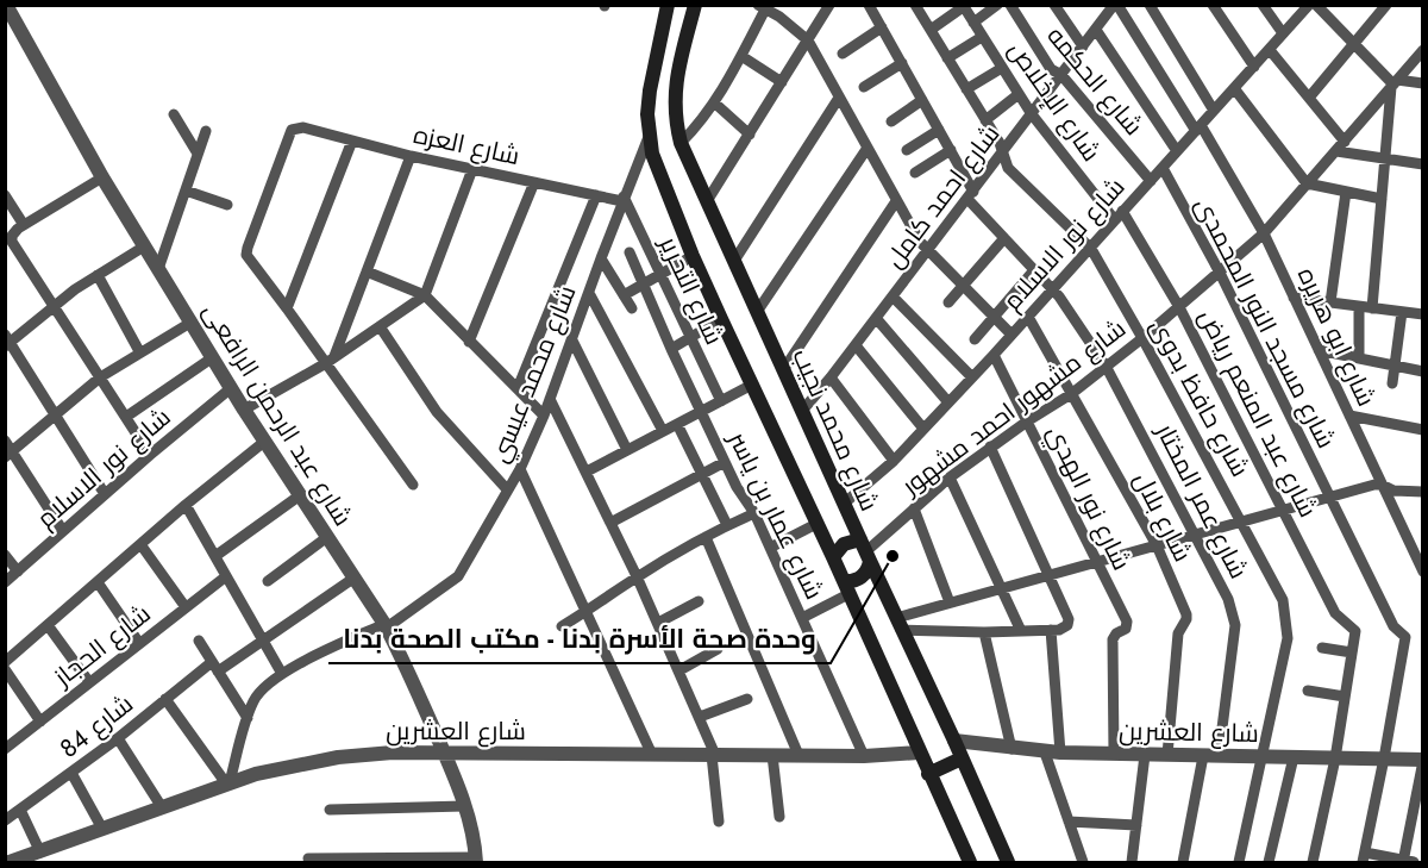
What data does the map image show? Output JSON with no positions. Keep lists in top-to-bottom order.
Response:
{
  "streets": {
    "main road": ["شارع محمد نجيب"],
    "street": [
      "شارع الحكمه",
      "شارع الإخلاص",
      "شارع العزه",
      "شارع احمد كامل",
      "شارع نور الاسلام",
      "شارع التحرير",
      "شارع مسجد النور المحمدى",
      "شارع ابو هريره",
      "شارع محمد عيسي",
      "شارع حافظ بدوى",
      "شارع مشهور احمد مشهور",
      "شارع عبد المنعم رياض",
      "شارع عبد الرحمن الرافعى",
      "شارع نور الهدي",
      "شارع عمر المختار",
      "شارع عمار بن ياسر",
      "شارع بلال",
      "شارع الحجاز",
      "شارع 84",
      "شارع العشرين"
    ]
  },
  "crossings": [
    ["شارع الحكمه", "شارع احمد كامل"],
    ["شارع الحكمه", "شارع نور الاسلام"],
    ["شارع الإخلاص", "شارع احمد كامل"],
    ["شارع الإخلاص", "شارع نور الاسلام"],
    ["شارع الإخلاص", "شارع عبد المنعم رياض"],
    ["شارع العزه", "شارع التحرير"],
    ["شارع العزه", "شارع محمد عيسي"],
    ["شارع احمد كامل", "شارع ابو هريره"],
    ["شارع احمد كامل", "شارع حافظ بدوى"],
    ["شارع احمد كامل", "شارع محمد نجيب"],
    ["شارع احمد كامل", "شارع عمر المختار"],
    ["شارع نور الاسلام", "شارع مسجد النور المحمدى"],
    ["شارع نور الاسلام", "شارع ابو هريره"],
    ["شارع نور الاسلام", "شارع حافظ بدوى"],
    ["شارع نور الاسلام", "شارع عبد المنعم رياض"],
    ["شارع نور الاسلام", "شارع عبد الرحمن الرافعى"],
    ["شارع نور الاسلام", "شارع محمد نجيب"],
    ["شارع نور الاسلام", "شارع نور الهدي"],
    ["شارع نور الاسلام", "شارع عمر المختار"],
    ["شارع نور الاسلام", "شارع بلال"],
    ["شارع التحرير", "شارع محمد عيسي"],
    ["شارع مسجد النور المحمدى", "شارع مشهور احمد مشهور"],
    ["شارع مسجد النور المحمدى", "شارع العشرين"],
    ["شارع ابو هريره", "شارع مشهور احمد مشهور"],
    ["شارع محمد عيسي", "شارع عبد الرحمن الرافعى"],
    ["شارع محمد عيسي", "شارع العشرين"],
    ["شارع حافظ بدوى", "شارع مشهور احمد مشهور"],
    ["شارع حافظ بدوى", "شارع العشرين"],
    ["شارع مشهور احمد مشهور", "شارع عبد المنعم رياض"],
    ["شارع مشهور احمد مشهور", "شارع محمد نجيب"],
    ["شارع مشهور احمد مشهور", "شارع نور الهدي"],
    ["شارع مشهور احمد مشهور", "شارع عمر المختار"],
    ["شارع مشهور احمد مشهور", "شارع بلال"],
    ["شارع عبد الرحمن الرافعى", "شارع 84"],
    ["شارع عبد الرحمن الرافعى", "شارع العشرين"],
    ["شارع محمد نجيب", "شارع العشرين"],
    ["شارع نور الهدي", "شارع العشرين"],
    ["شارع عمر المختار", "شارع العشرين"],
    ["شارع عمار بن ياسر", "شارع العشرين"],
    ["شارع بلال", "شارع العشرين"]
  ],
  "places": ["وحدة صحة الأسرة بدنا - مكتب الصحة بدنا"]
}
